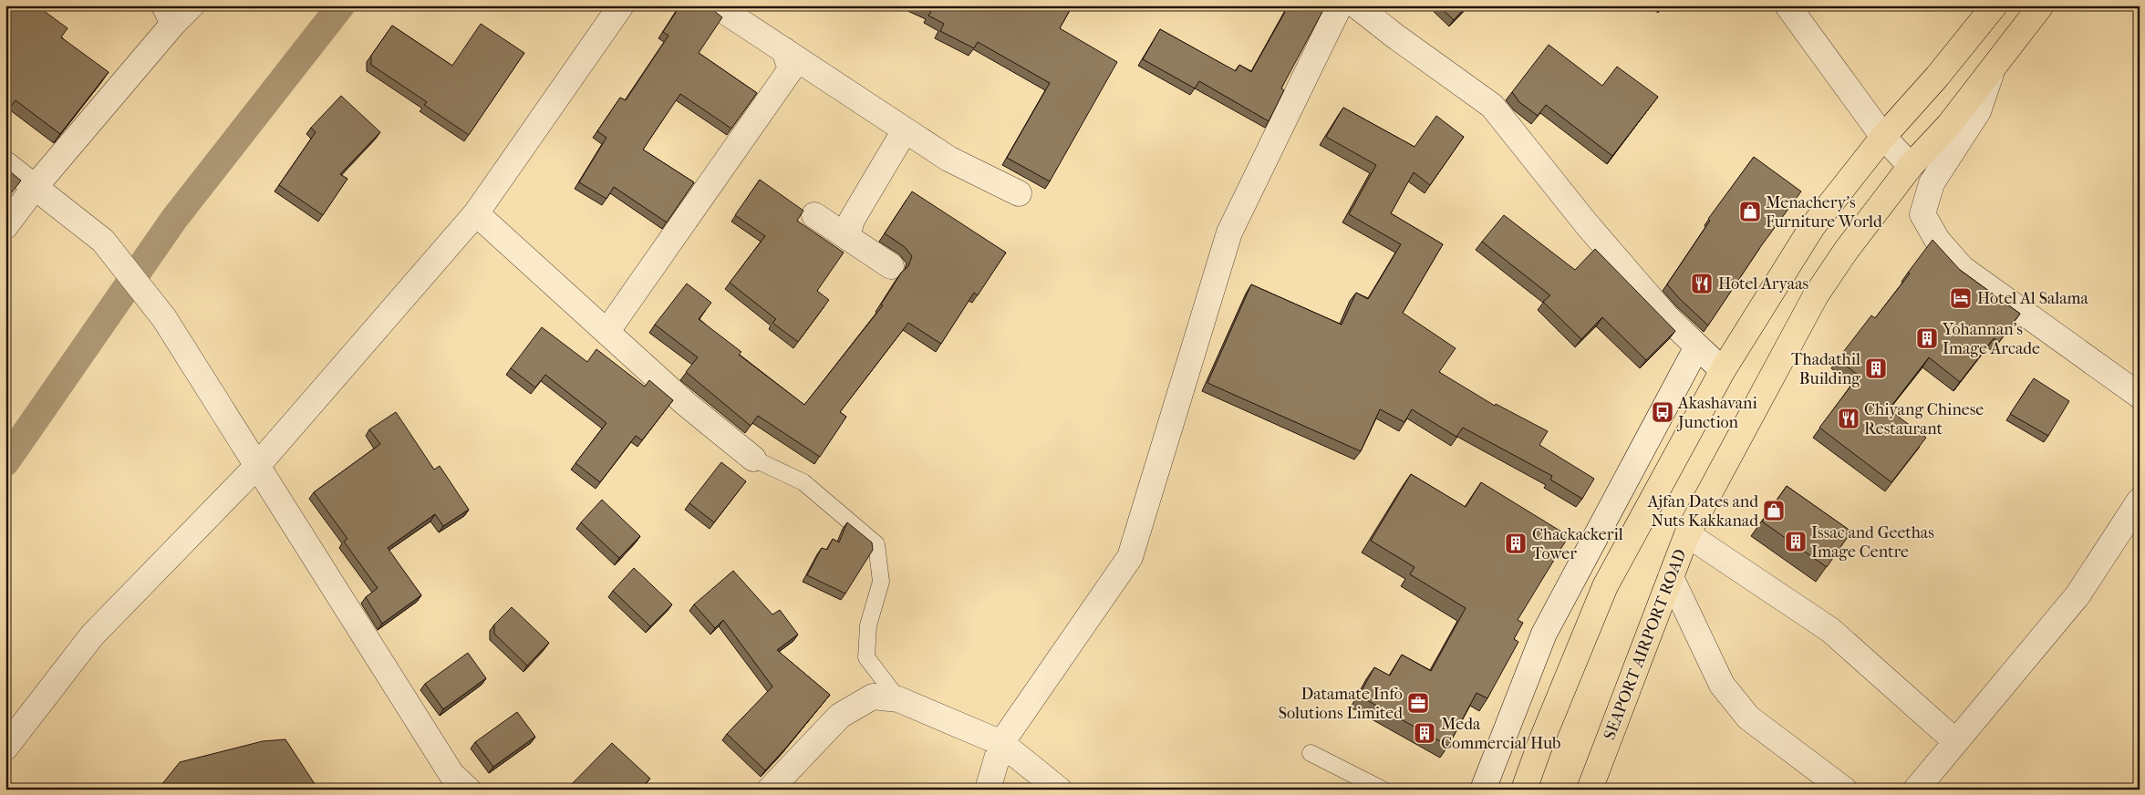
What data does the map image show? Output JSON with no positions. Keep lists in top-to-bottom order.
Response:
{
  "streets": {
    "main road": ["SEAPORT AIRPORT ROAD"]
  },
  "places": {
    "shop": ["Menachery's Furniture World", "Ajfan Dates and Nuts Kakkanad"],
    "restaurant": ["Hotel Aryaas", "Chiyang Chinese Restaurant"],
    "hotel": ["Hotel Al Salama"],
    "building": [
      "Yohannan's Image Arcade",
      "Thadathil Building",
      "Issac and Geethas Image Centre",
      "Chackackeril Tower",
      "Meda Commercial Hub"
    ],
    "bus stop": ["Akashavani Junction"],
    "office": ["Datamate Info Solutions Limited"]
  }
}
